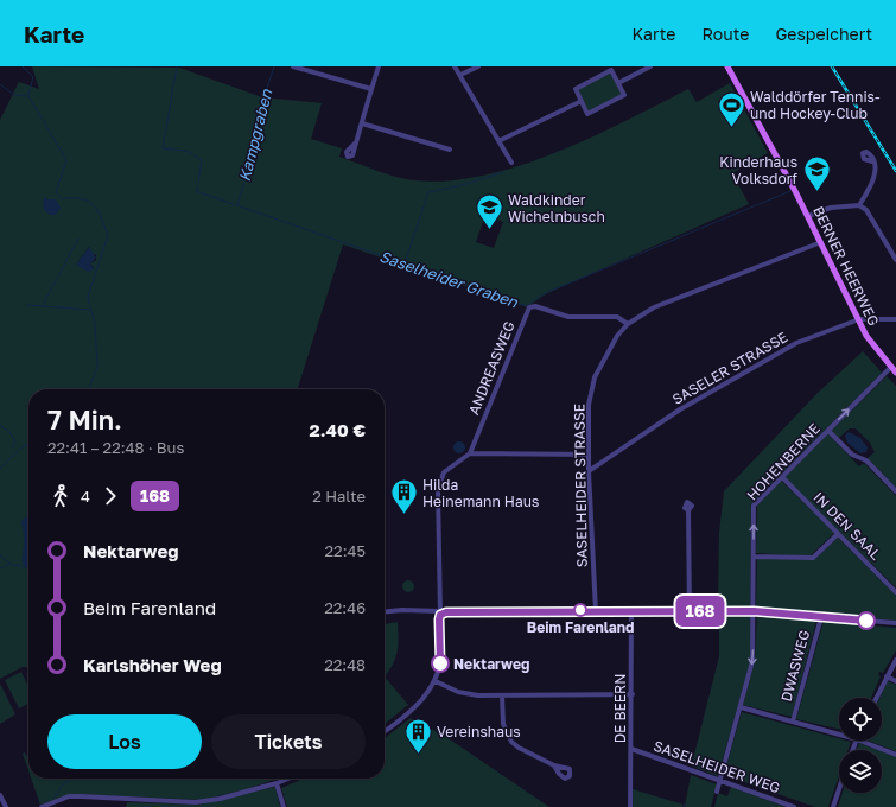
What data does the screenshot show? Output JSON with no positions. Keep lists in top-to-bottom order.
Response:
{
  "streets": {
    "main road": ["BERNER HEERWEG"],
    "street": [
      "ANDREASWEG",
      "SASELER STRASSE",
      "HOHENBERNE",
      "SASELHEIDER STRASSE",
      "IN DEN SAAL",
      "DWASWEG",
      "DE BEERN",
      "SASELHEIDER WEG"
    ]
  },
  "crossings": [
    ["BERNER HEERWEG", "SASELER STRASSE"],
    ["BERNER HEERWEG", "HOHENBERNE"],
    ["BERNER HEERWEG", "SASELHEIDER STRASSE"],
    ["ANDREASWEG", "SASELHEIDER STRASSE"],
    ["SASELER STRASSE", "SASELHEIDER STRASSE"],
    ["HOHENBERNE", "IN DEN SAAL"],
    ["HOHENBERNE", "SASELHEIDER WEG"],
    ["DE BEERN", "SASELHEIDER WEG"]
  ],
  "water": ["Kampgraben", "Saselheider Graben"],
  "places": {
    "sports": ["Walddörfer Tennis- und Hockey-Club"],
    "school or university": ["Kinderhaus Volksdorf", "Waldkinder Wichelnbusch"],
    "building": ["Hilda Heinemann Haus", "Vereinshaus"],
    "other": ["Beim Farenland", "Nektarweg"]
  },
  "lines": ["bus line 168"],
  "page": {
    "header": "Karte",
    "nav": ["Karte", "Route", "Gespeichert"],
    "on_map": "168",
    "heading": ["7 Min.", "22:41 – 22:48 · Bus", "2.40 €"],
    "legs": ["4", "168", "2 Halte"],
    "list": [
      {
        "name": "Nektarweg",
        "value": "22:45"
      },
      {
        "name": "Beim Farenland",
        "value": "22:46"
      },
      {
        "name": "Karlshöher Weg",
        "value": "22:48"
      }
    ],
    "buttons": ["Los", "Tickets"]
  }
}
